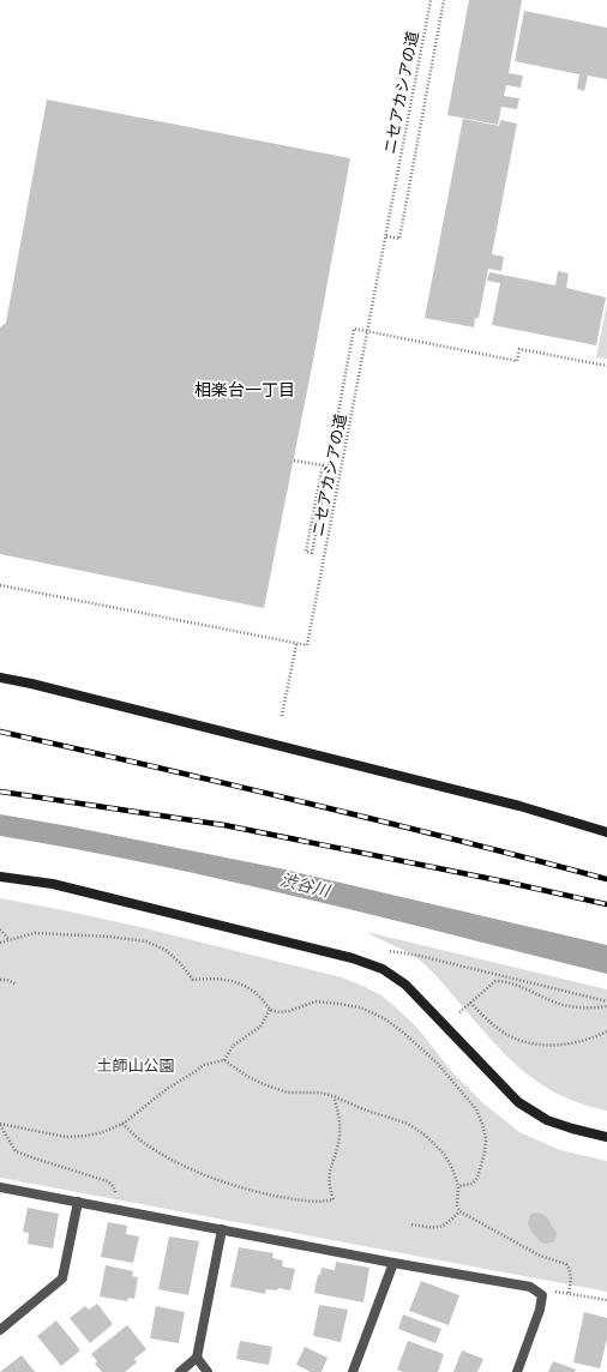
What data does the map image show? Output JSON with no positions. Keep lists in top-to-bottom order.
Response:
{
  "streets": {
    "path": ["ニセアカシアの道"]
  },
  "districts": ["相楽台一丁目"],
  "water": ["渋谷川"],
  "parks": ["土師山公園"]
}
